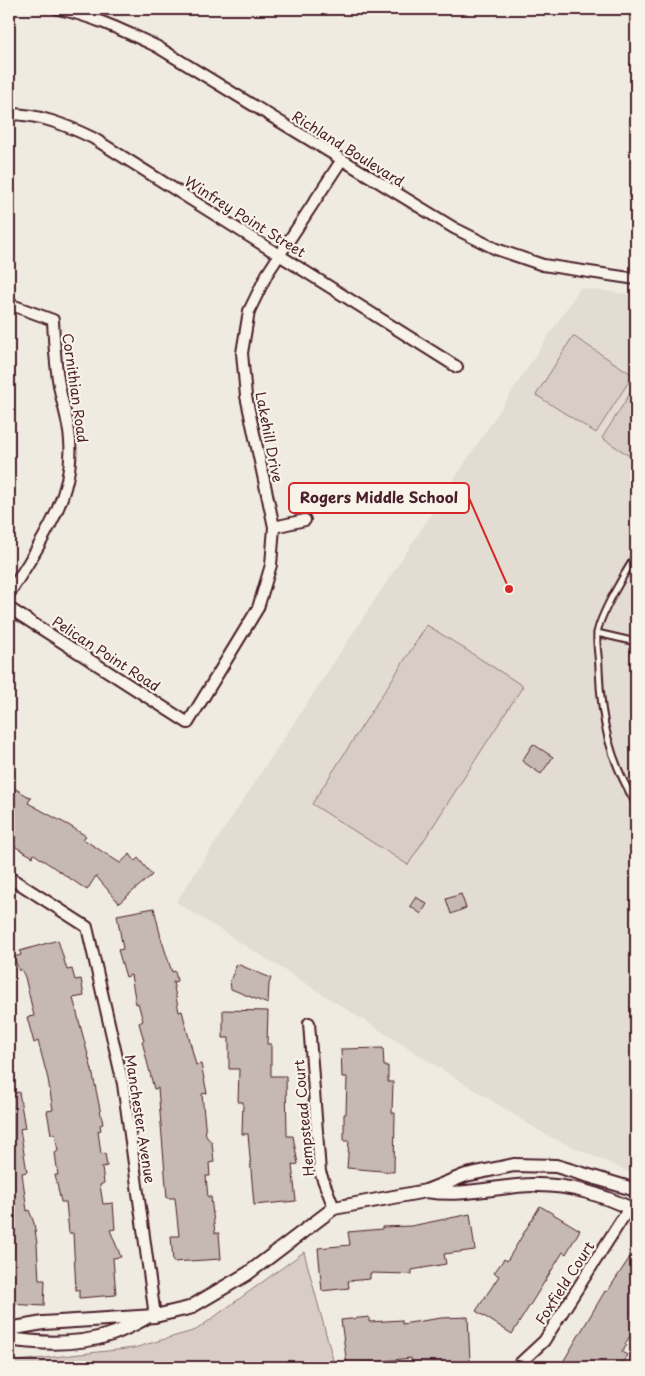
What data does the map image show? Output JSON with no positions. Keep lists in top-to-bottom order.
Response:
{
  "streets": {
    "street": [
      "Richland Boulevard",
      "Winfrey Point Street",
      "Cornithian Road",
      "Lakehill Drive",
      "Pelican Point Road",
      "Hempstead Court",
      "Manchester Avenue",
      "Foxfield Court"
    ]
  },
  "crossings": [
    ["Richland Boulevard", "Lakehill Drive"],
    ["Winfrey Point Street", "Lakehill Drive"],
    ["Lakehill Drive", "Pelican Point Road"]
  ],
  "places": ["Rogers Middle School"]
}
